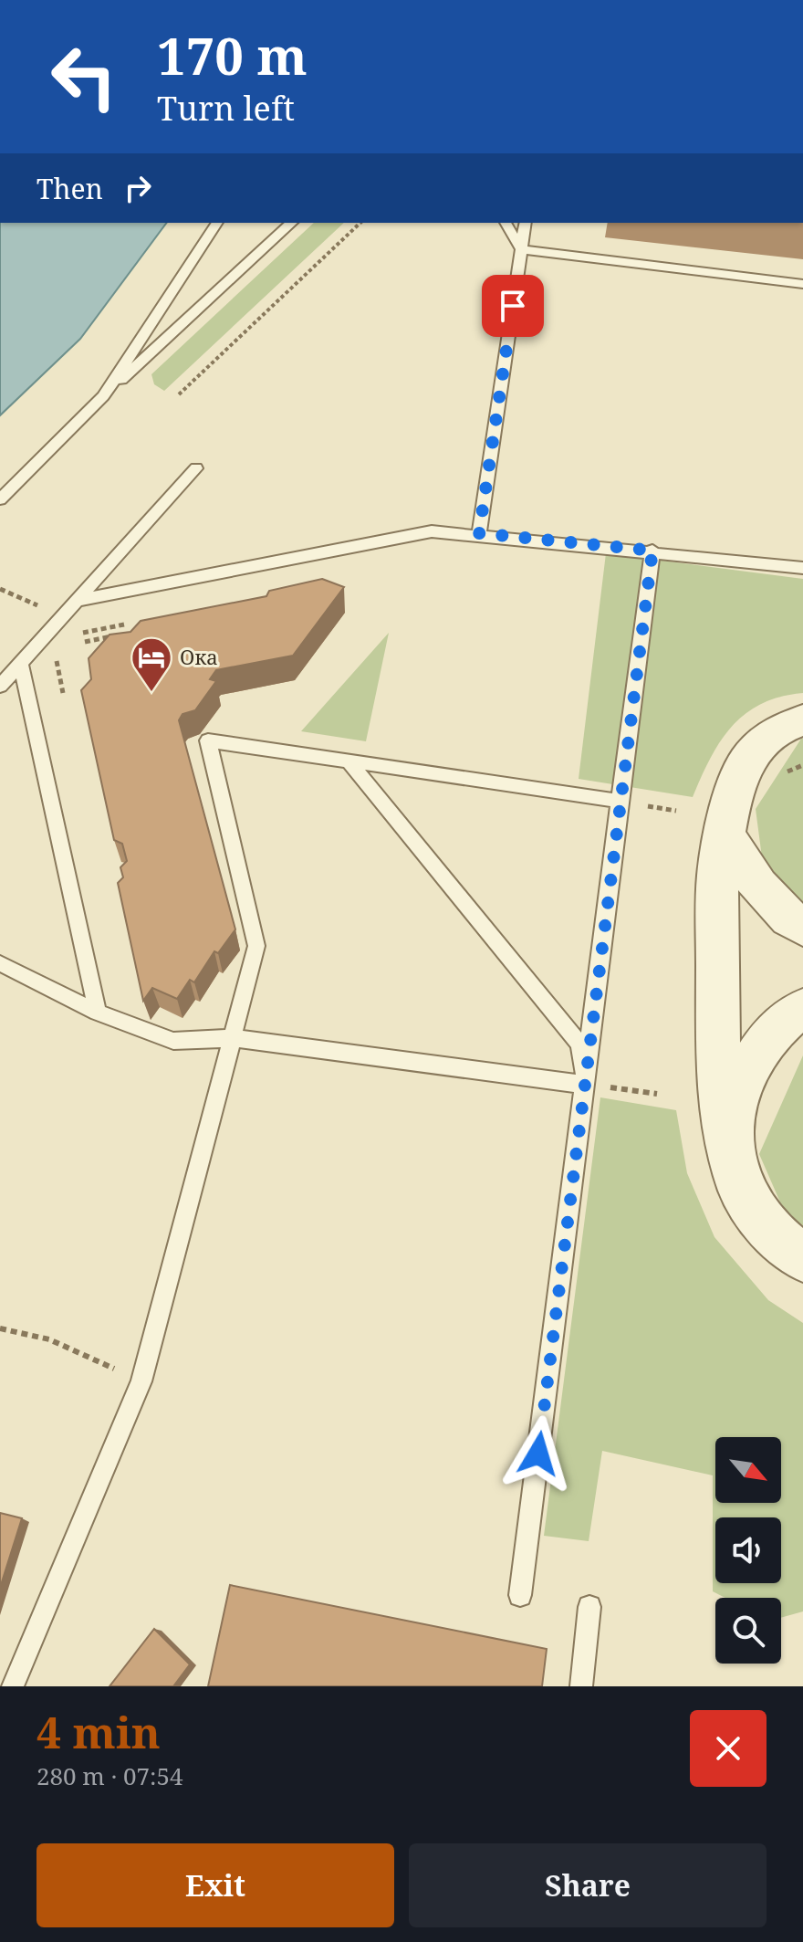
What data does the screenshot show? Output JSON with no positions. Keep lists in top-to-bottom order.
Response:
{
  "places": {
    "hotel": ["Ока"]
  },
  "north": "bottom right",
  "page": {
    "turn": ["170 m", "Turn left"],
    "then": "Then",
    "heading": ["4 min", "280 m · 07:54"],
    "buttons": ["Exit", "Share"]
  }
}
